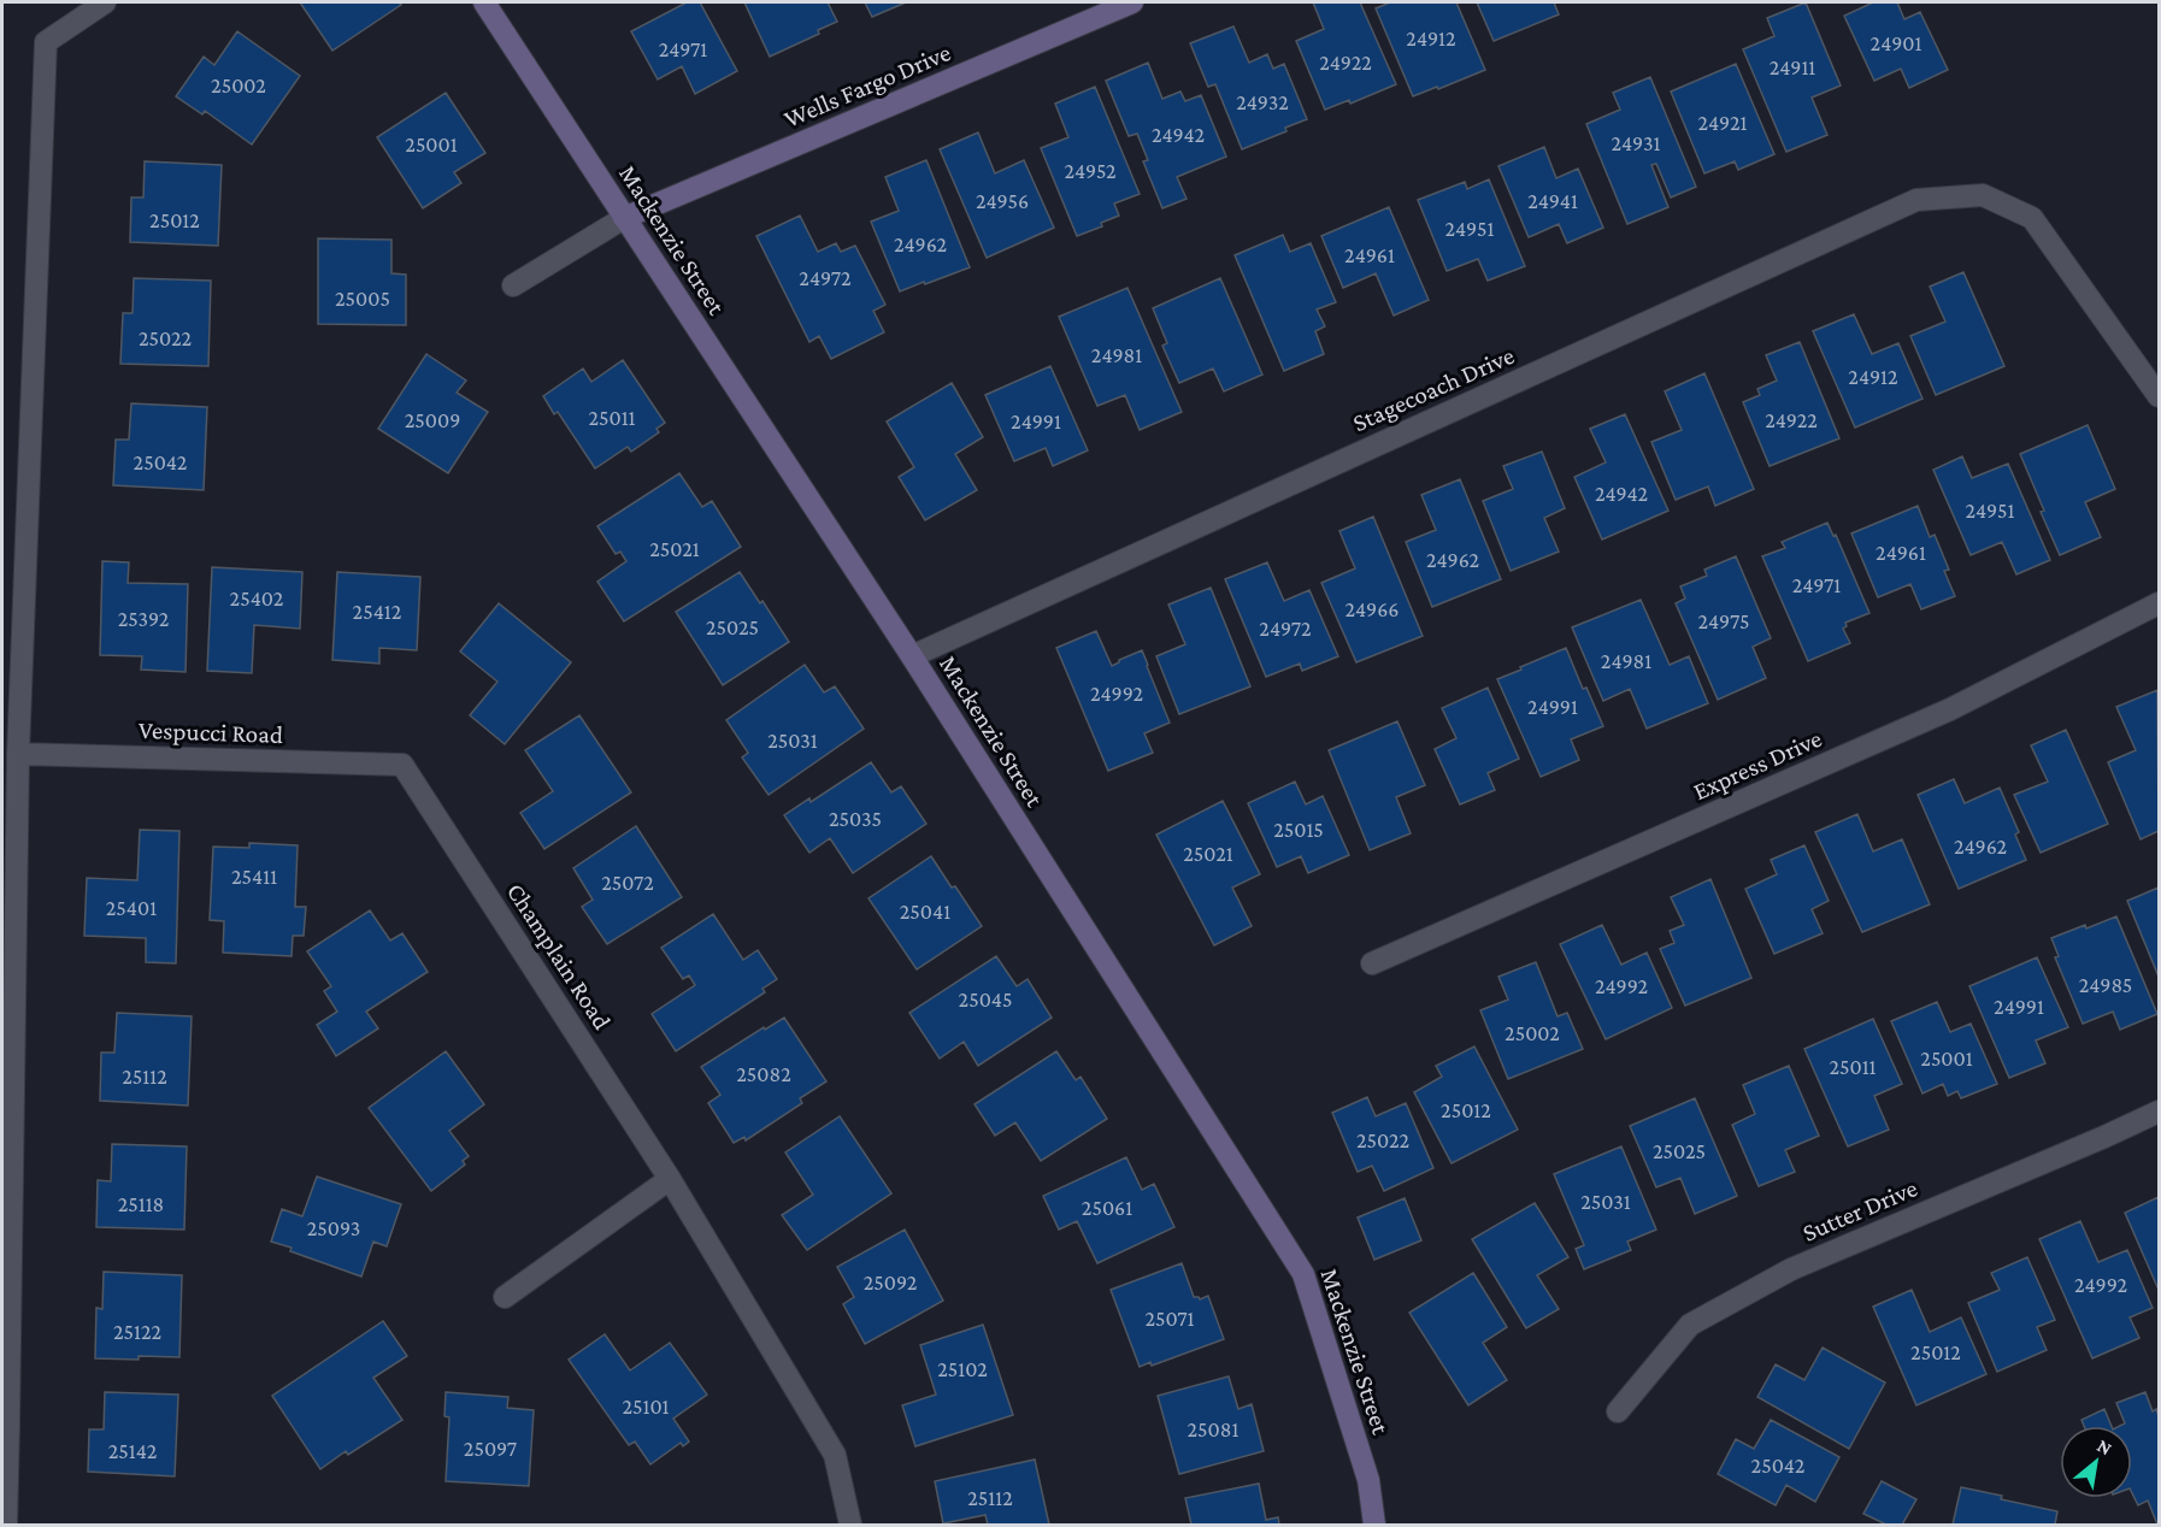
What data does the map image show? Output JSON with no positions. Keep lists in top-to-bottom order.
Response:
{
  "streets": {
    "street": [
      "Wells Fargo Drive",
      "Mackenzie Street",
      "Stagecoach Drive",
      "Vespucci Road",
      "Express Drive",
      "Champlain Road",
      "Sutter Drive"
    ]
  },
  "crossings": [
    ["Wells Fargo Drive", "Mackenzie Street"],
    ["Mackenzie Street", "Stagecoach Drive"],
    ["Vespucci Road", "Champlain Road"]
  ],
  "house_numbers": [
    "24912",
    "24901",
    "24971",
    "24922",
    "24911",
    "25002",
    "24932",
    "24921",
    "24942",
    "24931",
    "25001",
    "24952",
    "24956",
    "24941",
    "25012",
    "24951",
    "24962",
    "24961",
    "24972",
    "25005",
    "25022",
    "24981",
    "24912",
    "25011",
    "25009",
    "24922",
    "24991",
    "25042",
    "24942",
    "24951",
    "25021",
    "24961",
    "24962",
    "24971",
    "25402",
    "24966",
    "25412",
    "25392",
    "24975",
    "25025",
    "24972",
    "24981",
    "24992",
    "24991",
    "25031",
    "25035",
    "25015",
    "24962",
    "25021",
    "25411",
    "25072",
    "25401",
    "25041",
    "24985",
    "24992",
    "25045",
    "24991",
    "25002",
    "25001",
    "25011",
    "25082",
    "25112",
    "25012",
    "25022",
    "25025",
    "25031",
    "25118",
    "25061",
    "25093",
    "25092",
    "24992",
    "25071",
    "25122",
    "25012",
    "25102",
    "25101",
    "25081",
    "25097",
    "25142",
    "25042",
    "25112"
  ],
  "north": "top right"
}
